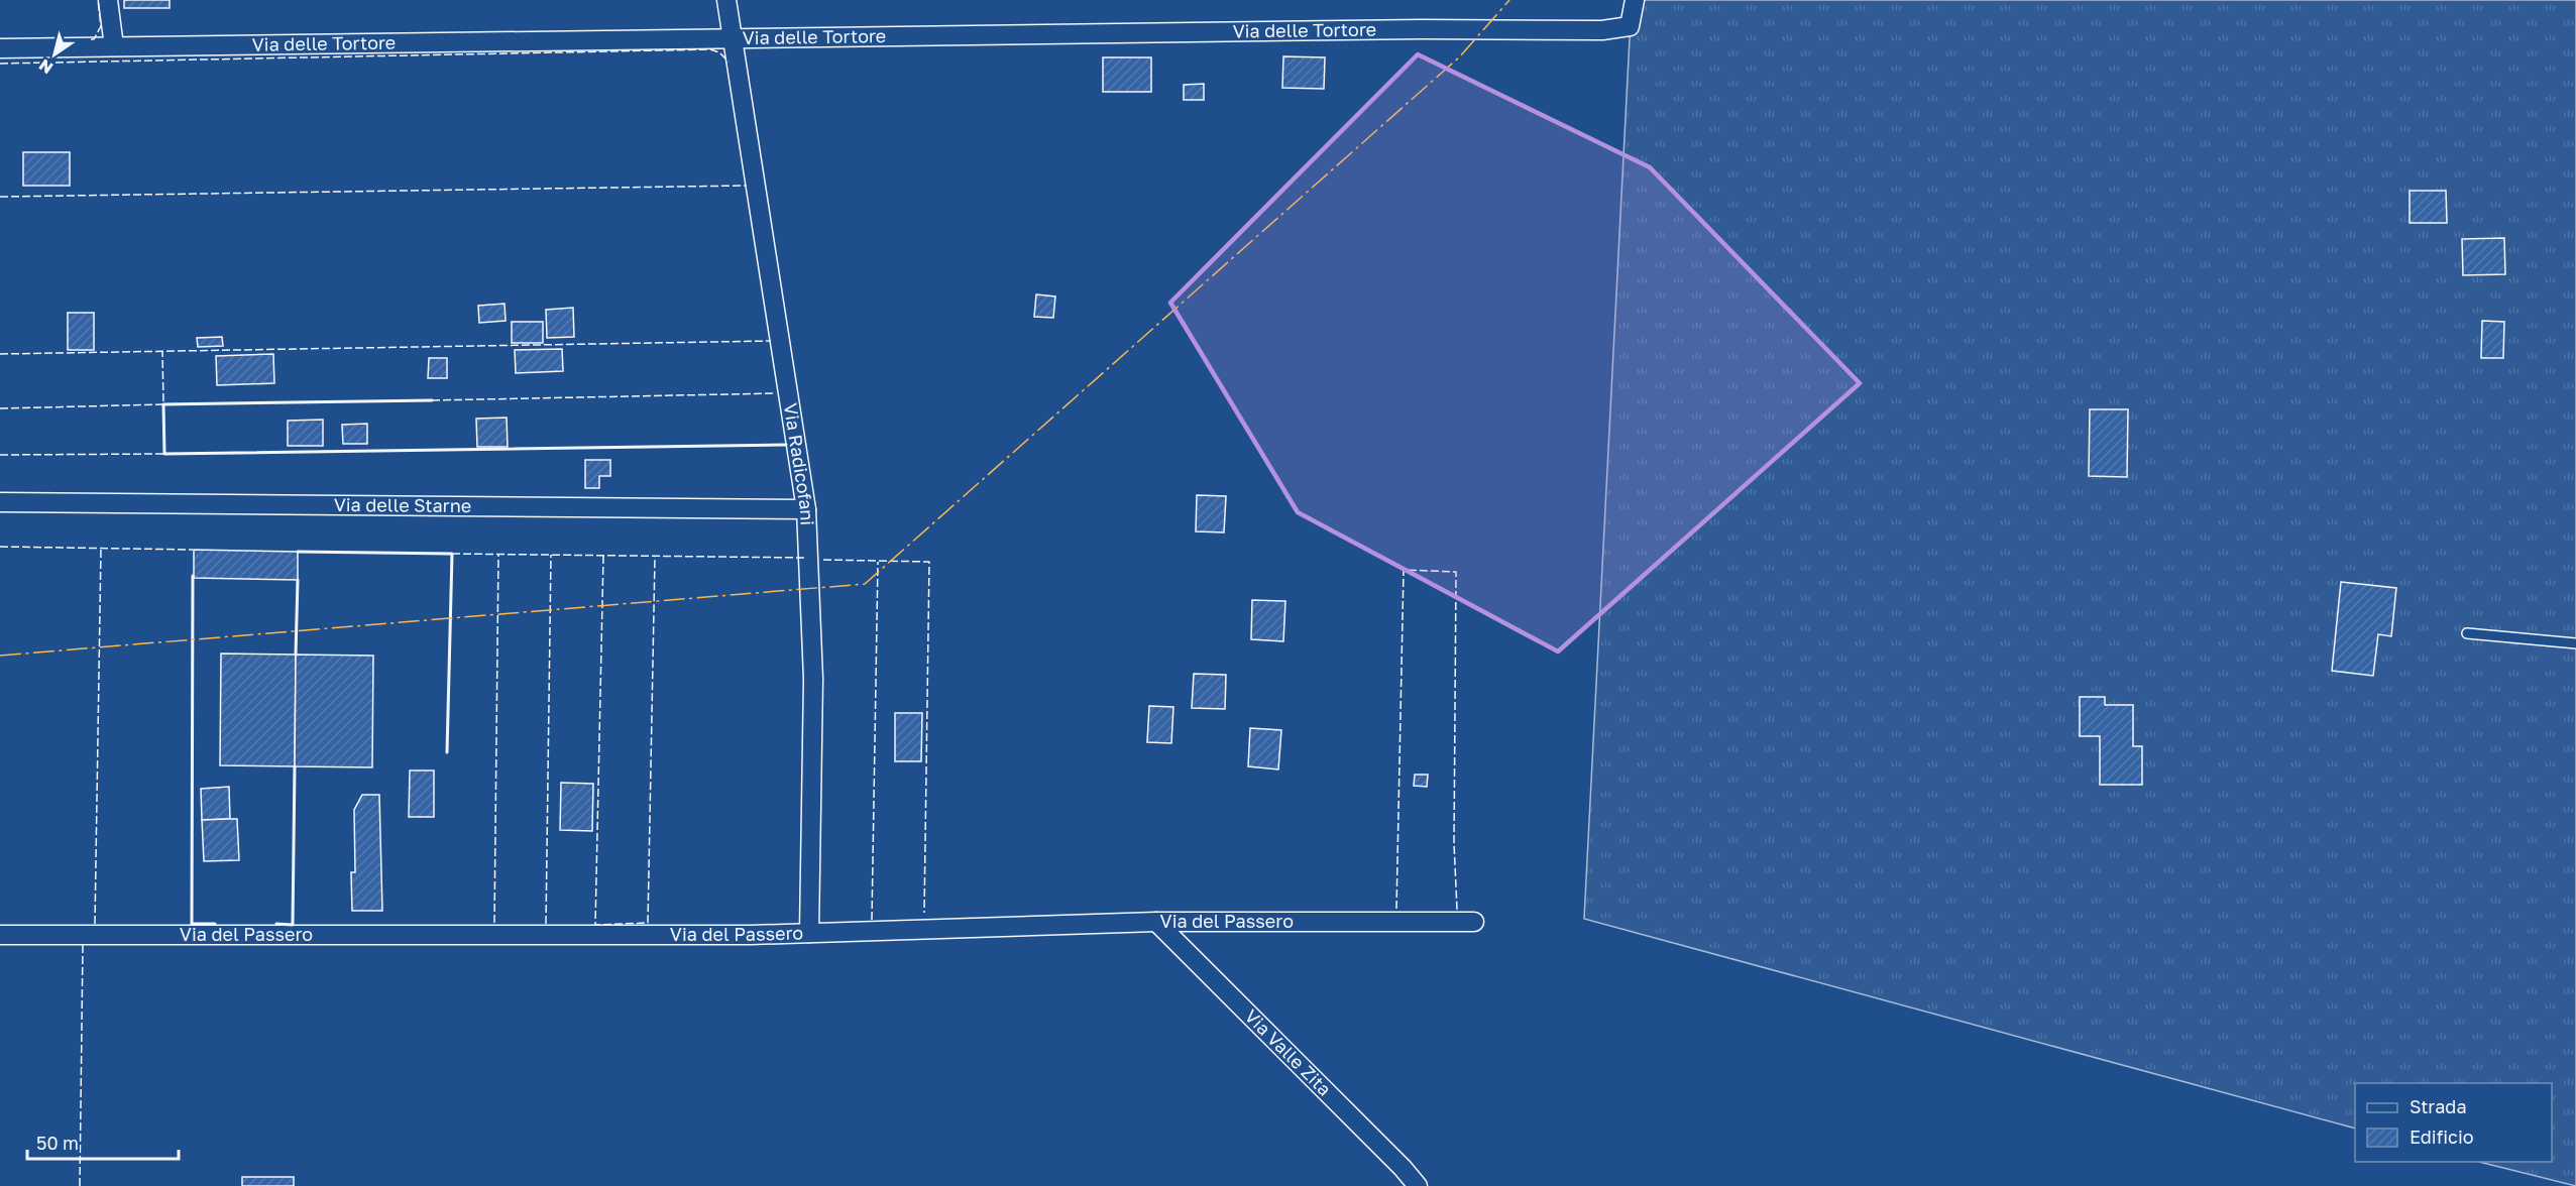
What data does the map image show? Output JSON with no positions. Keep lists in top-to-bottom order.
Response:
{
  "streets": {
    "street": [
      "Via delle Tortore",
      "Via Radicofani",
      "Via delle Starne",
      "Via del Passero",
      "Via Valle Zita"
    ]
  },
  "crossings": [
    ["Via delle Tortore", "Via Radicofani"],
    ["Via Radicofani", "Via delle Starne"],
    ["Via Radicofani", "Via del Passero"],
    ["Via del Passero", "Via Valle Zita"]
  ],
  "legend": ["Strada", "Edificio"],
  "scale_bar": "50 m",
  "north": "bottom left"
}
